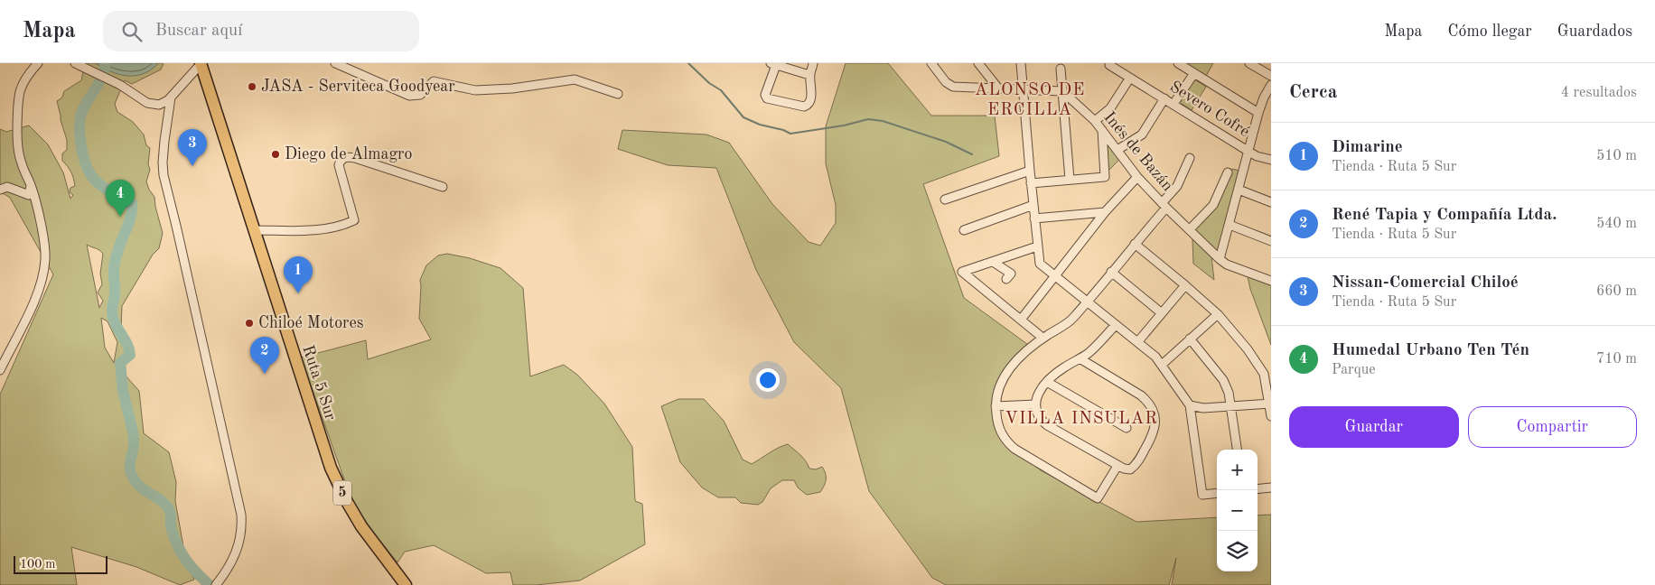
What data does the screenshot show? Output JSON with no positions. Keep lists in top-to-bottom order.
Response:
{
  "streets": {
    "highway": ["Ruta 5 Sur", "5"],
    "street": ["Severo Cofré", "Inés de Bazán"]
  },
  "districts": ["ALONSO DE ERCILLA", "VILLA INSULAR"],
  "places": ["JASA - Serviteca Goodyear", "Diego de Almagro", "Chiloé Motores"],
  "scale_bar": "100 m",
  "page": {
    "header": "Mapa",
    "search": "Buscar aquí",
    "nav": ["Mapa", "Cómo llegar", "Guardados"],
    "heading": ["Cerca", "4 resultados"],
    "list": [
      {
        "mark": "1",
        "name": "Dimarine",
        "note": "Tienda · Ruta 5 Sur",
        "value": "510 m"
      },
      {
        "mark": "2",
        "name": "René Tapia y Compañía Ltda.",
        "note": "Tienda · Ruta 5 Sur",
        "value": "540 m"
      },
      {
        "mark": "3",
        "name": "Nissan-Comercial Chiloé",
        "note": "Tienda · Ruta 5 Sur",
        "value": "660 m"
      },
      {
        "mark": "4",
        "name": "Humedal Urbano Ten Tén",
        "note": "Parque",
        "value": "710 m"
      }
    ],
    "pins": [
      "3",
      "4",
      "1",
      "2"
    ],
    "buttons": ["Guardar", "Compartir"],
    "map_buttons": ["+", "−"],
    "scale": "100 m"
  }
}
